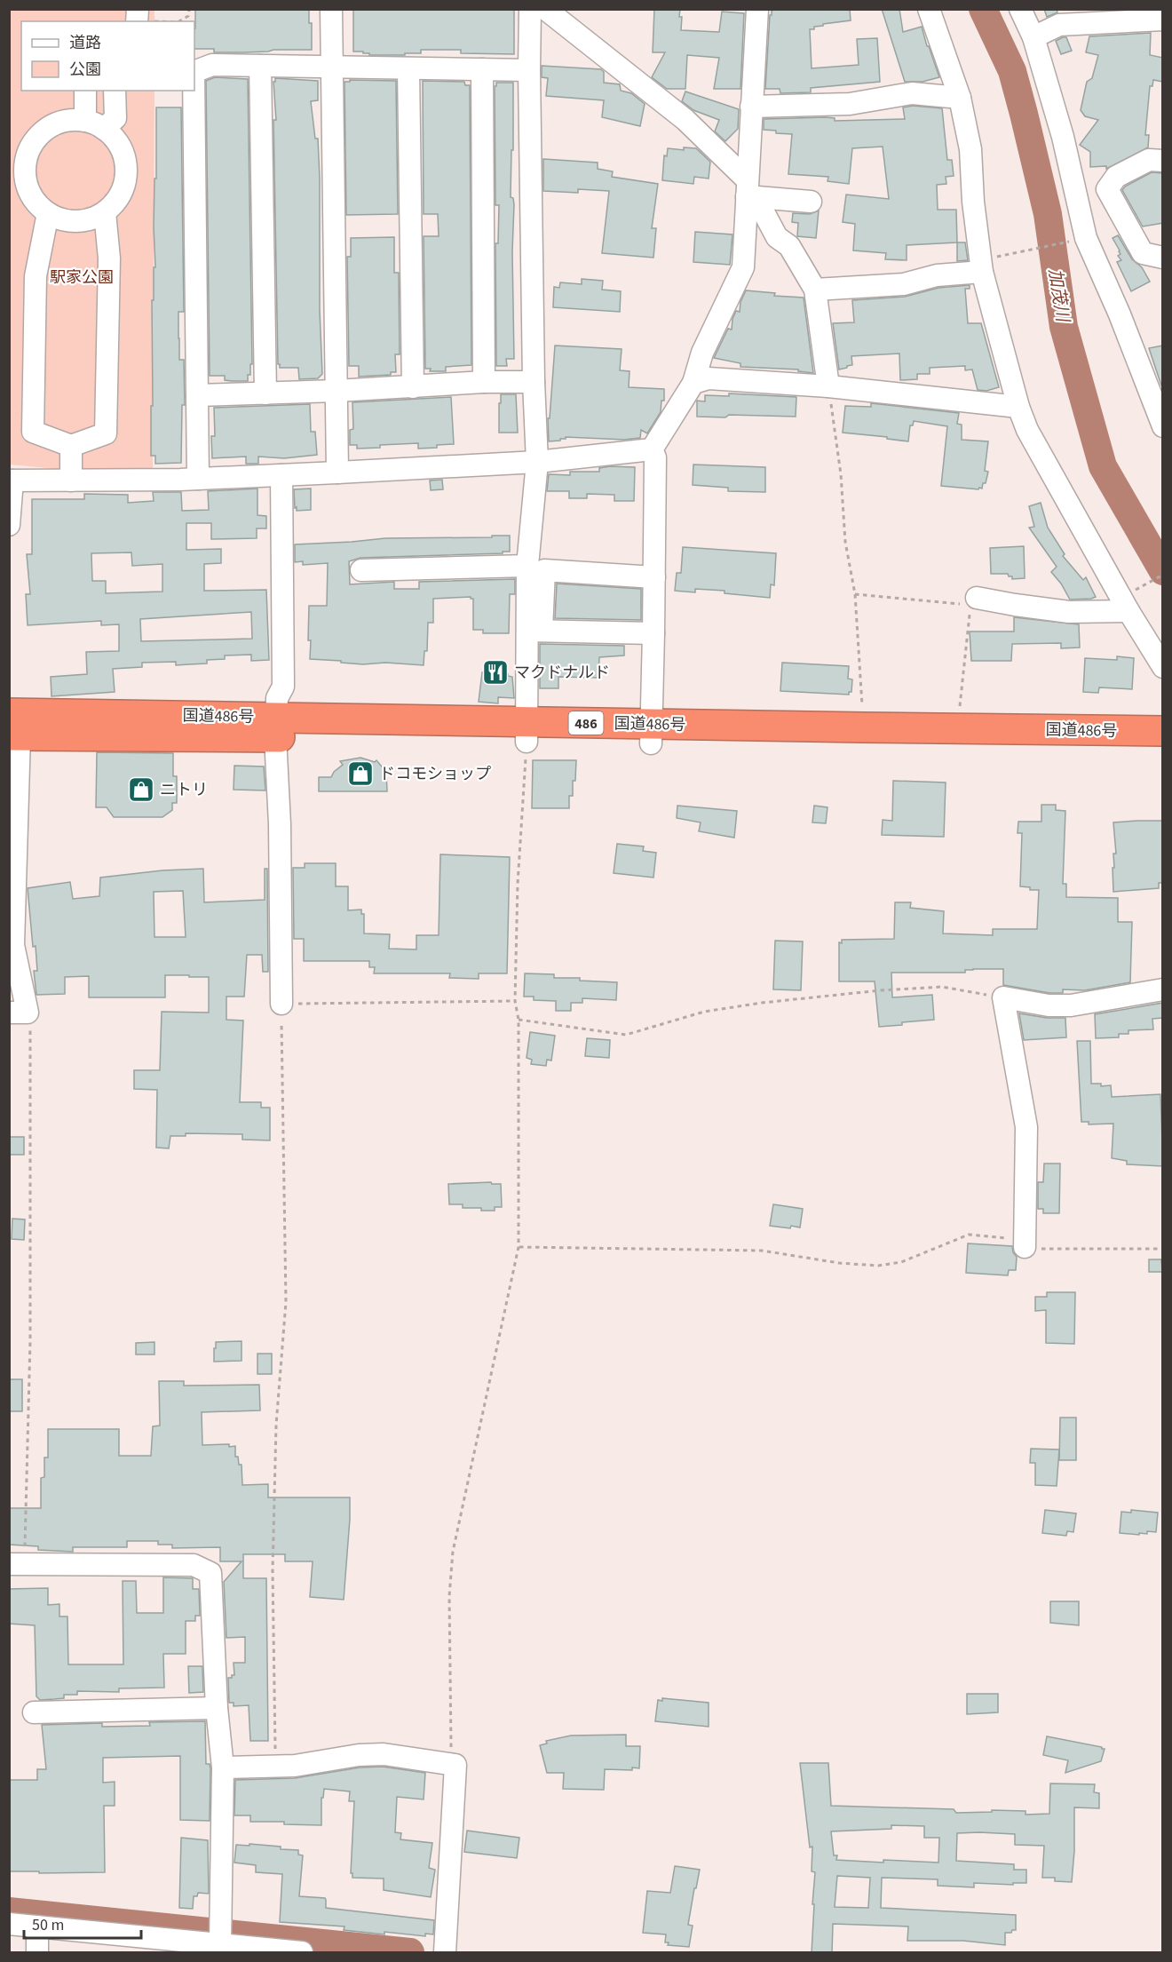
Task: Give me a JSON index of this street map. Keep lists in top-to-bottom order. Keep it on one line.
{"streets":{"highway":["国道486号","486"]},"water":["加茂川"],"parks":["駅家公園"],"places":{"restaurant":["マクドナルド"],"shop":["ドコモショップ","ニトリ"]},"legend":["道路","公園"],"scale_bar":"50 m"}
